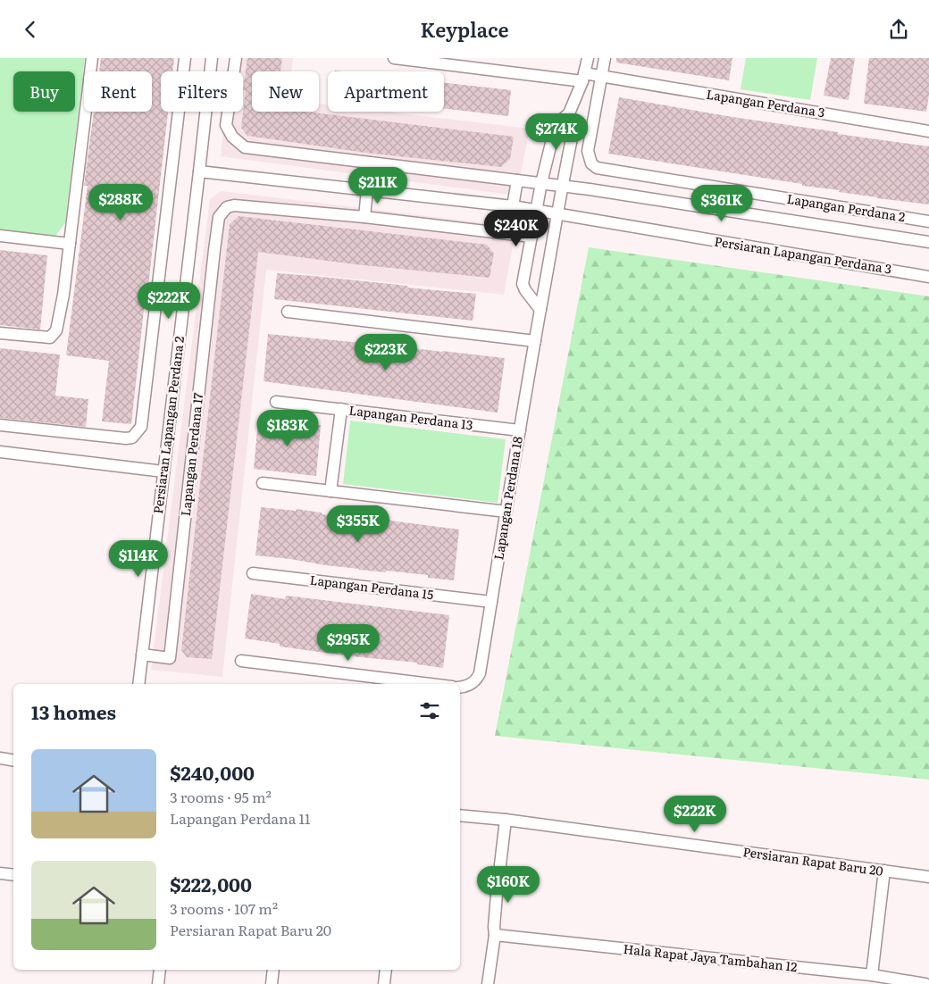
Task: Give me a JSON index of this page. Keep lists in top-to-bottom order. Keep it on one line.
{"streets":{"street":["Lapangan Perdana 3","Lapangan Perdana 2","Persiaran Lapangan Perdana 3","Lapangan Perdana 13","Persiaran Lapangan Perdana 2","Lapangan Perdana 17","Lapangan Perdana 18","Lapangan Perdana 15","Persiaran Rapat Baru 20","Hala Rapat Jaya Tambahan 12"]},"crossings":[["Lapangan Perdana 3","Lapangan Perdana 2"],["Persiaran Lapangan Perdana 3","Persiaran Lapangan Perdana 2"],["Persiaran Lapangan Perdana 3","Lapangan Perdana 18"],["Lapangan Perdana 13","Lapangan Perdana 18"],["Persiaran Lapangan Perdana 2","Lapangan Perdana 17"],["Lapangan Perdana 18","Lapangan Perdana 15"]],"page":{"header":"Keyplace","chip":["Buy","Rent","Filters","New","Apartment"],"price":["$274K","$211K","$288K","$361K","$240K","$222K","$223K","$183K","$355K","$114K","$295K","$222K","$160K"],"heading":"13 homes","list":[{"name":"$240,000","note":"3 rooms · 95 m² · Lapangan Perdana 11"},{"name":"$222,000","note":"3 rooms · 107 m² · Persiaran Rapat Baru 20"}]}}
